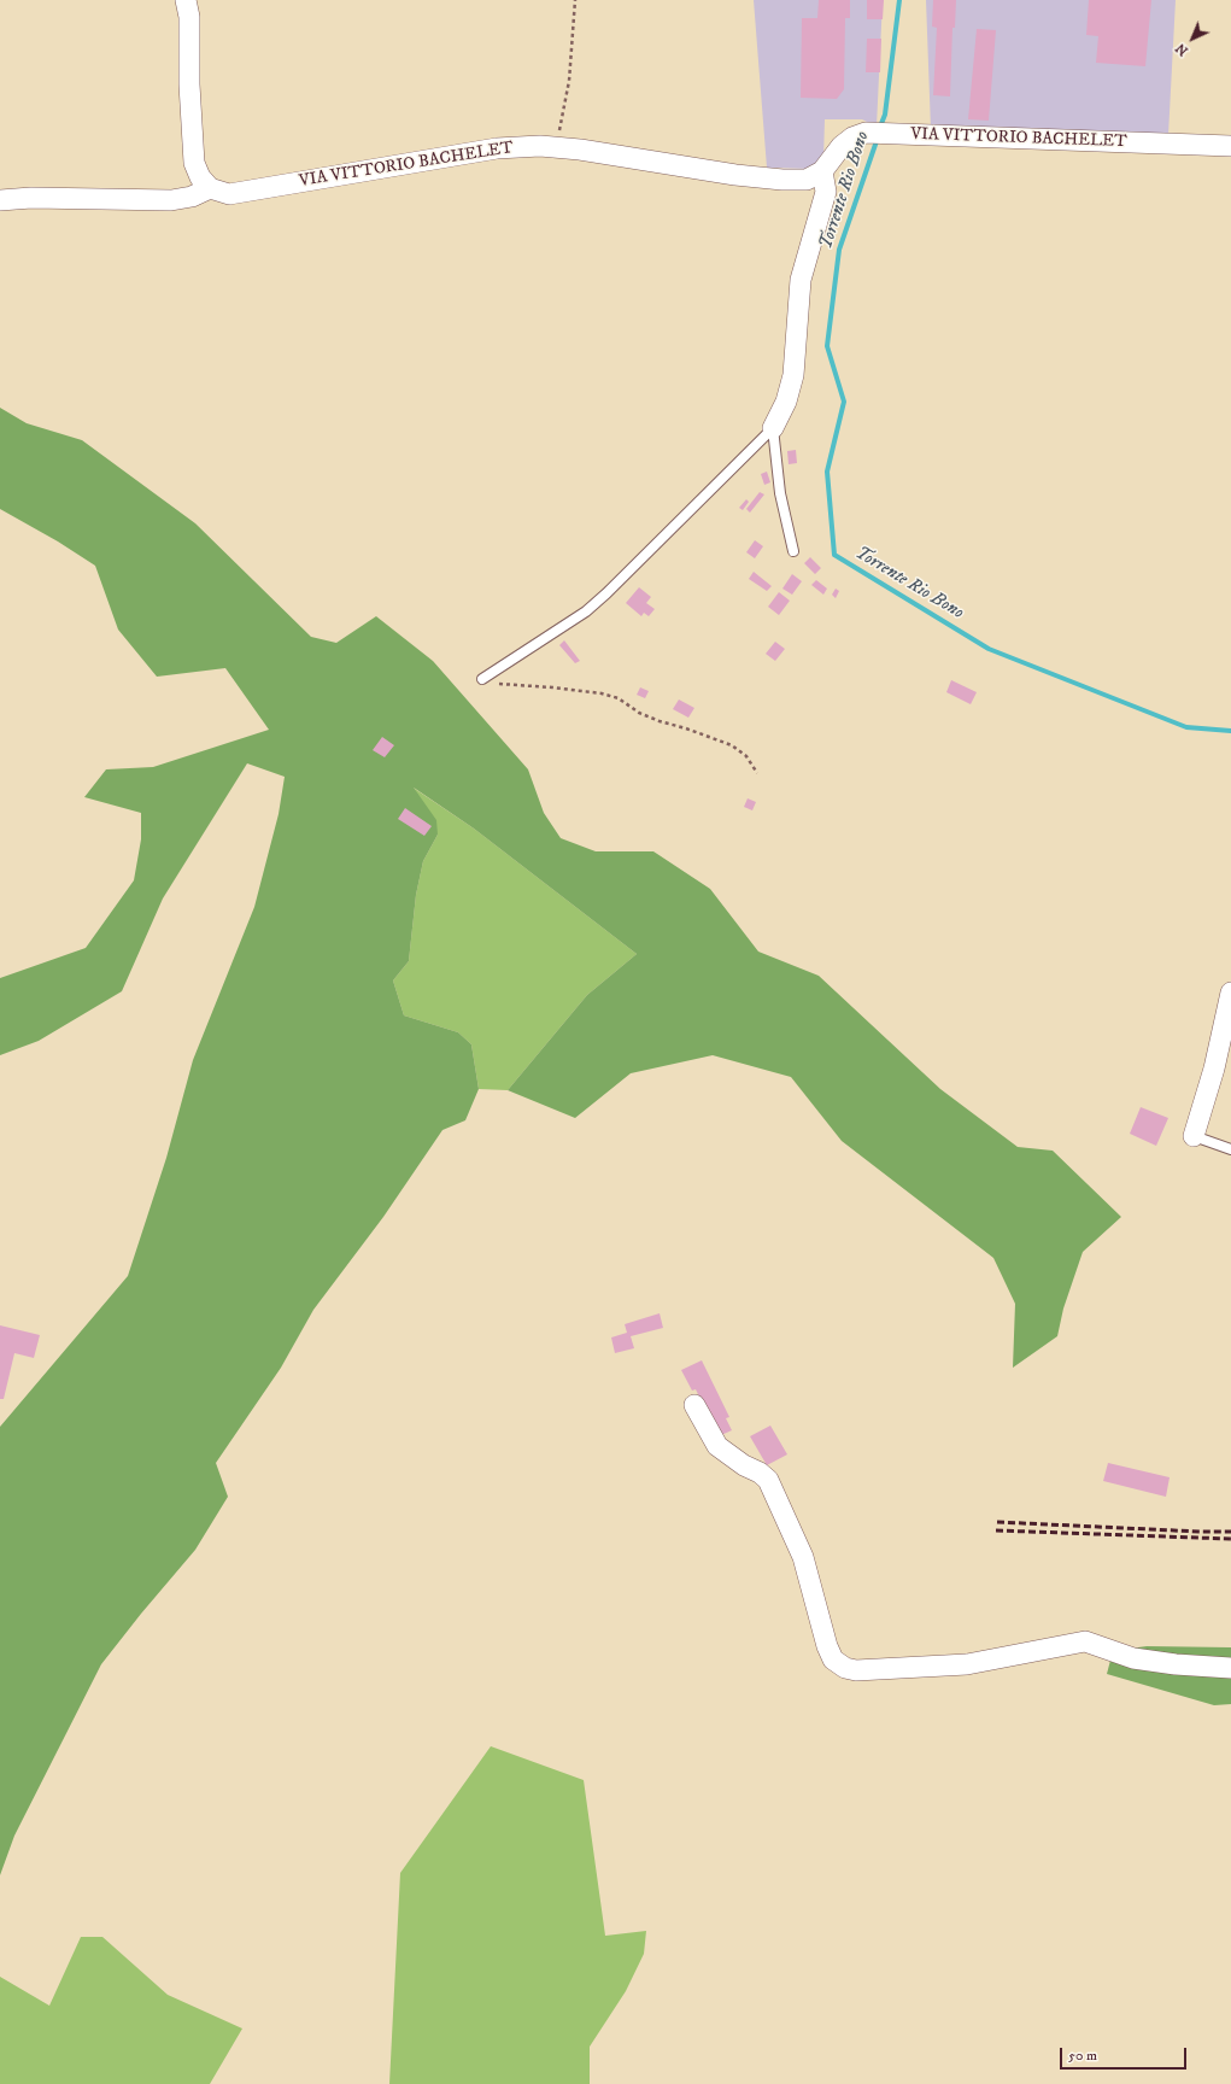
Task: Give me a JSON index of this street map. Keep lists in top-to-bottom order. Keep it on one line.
{"streets":{"street":["VIA VITTORIO BACHELET"]},"water":["Torrente Rio Bono"],"scale_bar":"50 m","north":"bottom left"}
